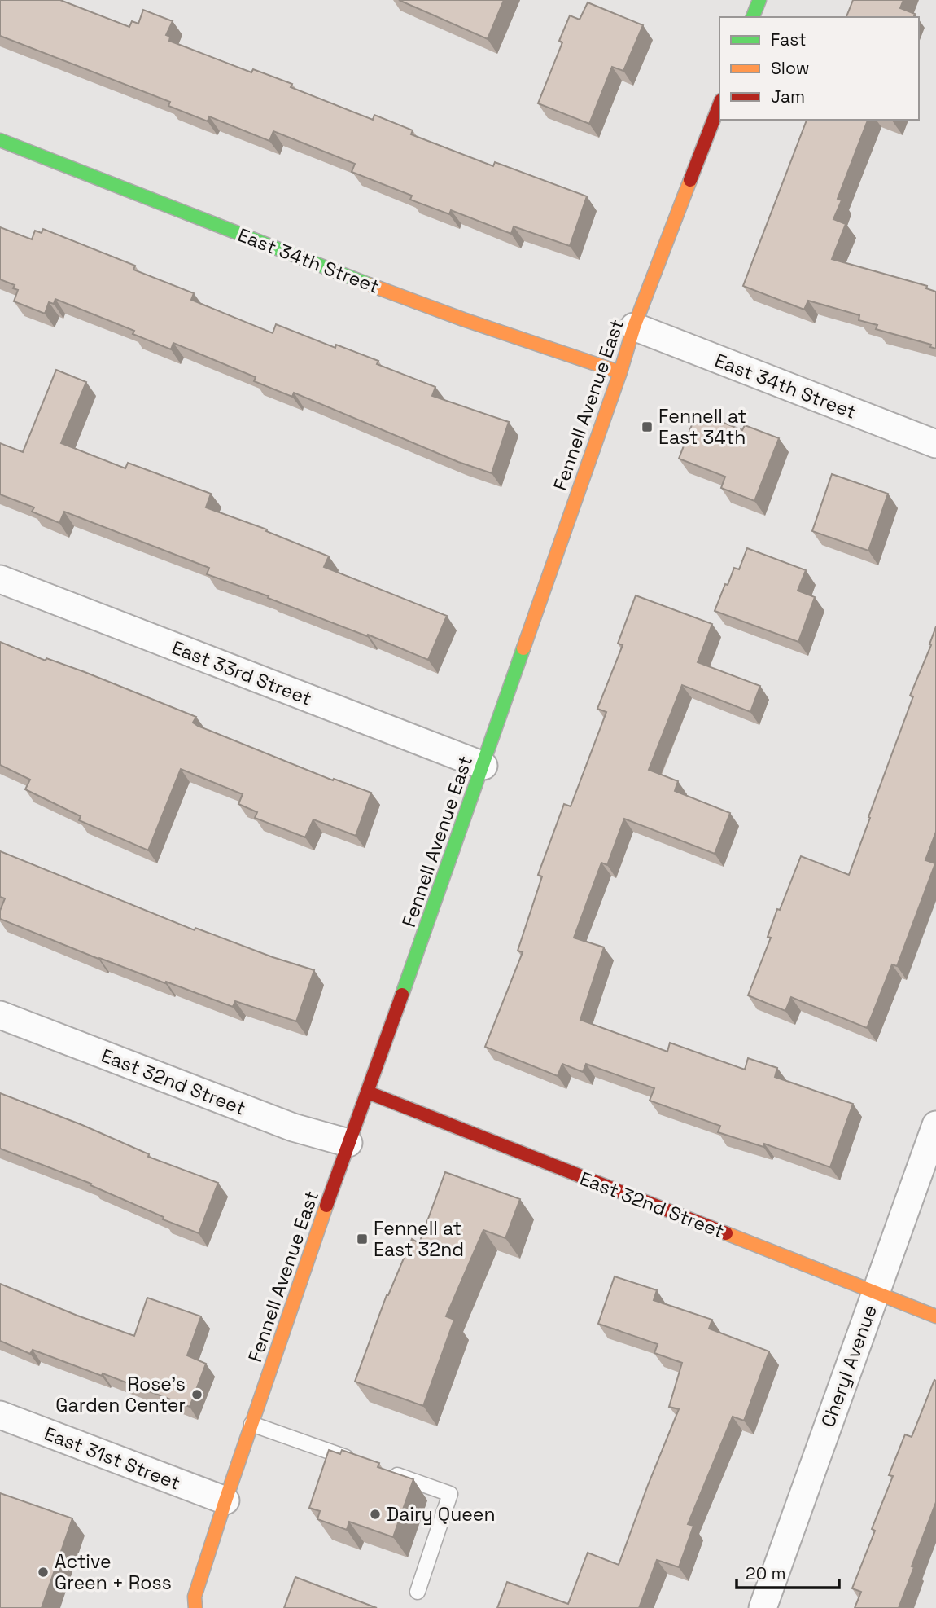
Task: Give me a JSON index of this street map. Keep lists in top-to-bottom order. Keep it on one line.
{"streets":{"main road":["East 34th Street","Fennell Avenue East","East 32nd Street"],"street":["East 33rd Street","Cheryl Avenue","East 31st Street"]},"crossings":[["East 34th Street","Fennell Avenue East"],["Fennell Avenue East","East 33rd Street"],["Fennell Avenue East","East 32nd Street"],["Fennell Avenue East","East 31st Street"],["East 32nd Street","Cheryl Avenue"]],"places":{"transit":["Fennell at East 34th","Fennell at East 32nd"],"other":["Rose's Garden Center","Dairy Queen","Active Green + Ross"]},"legend":["Fast","Slow","Jam"],"scale_bar":"20 m"}
